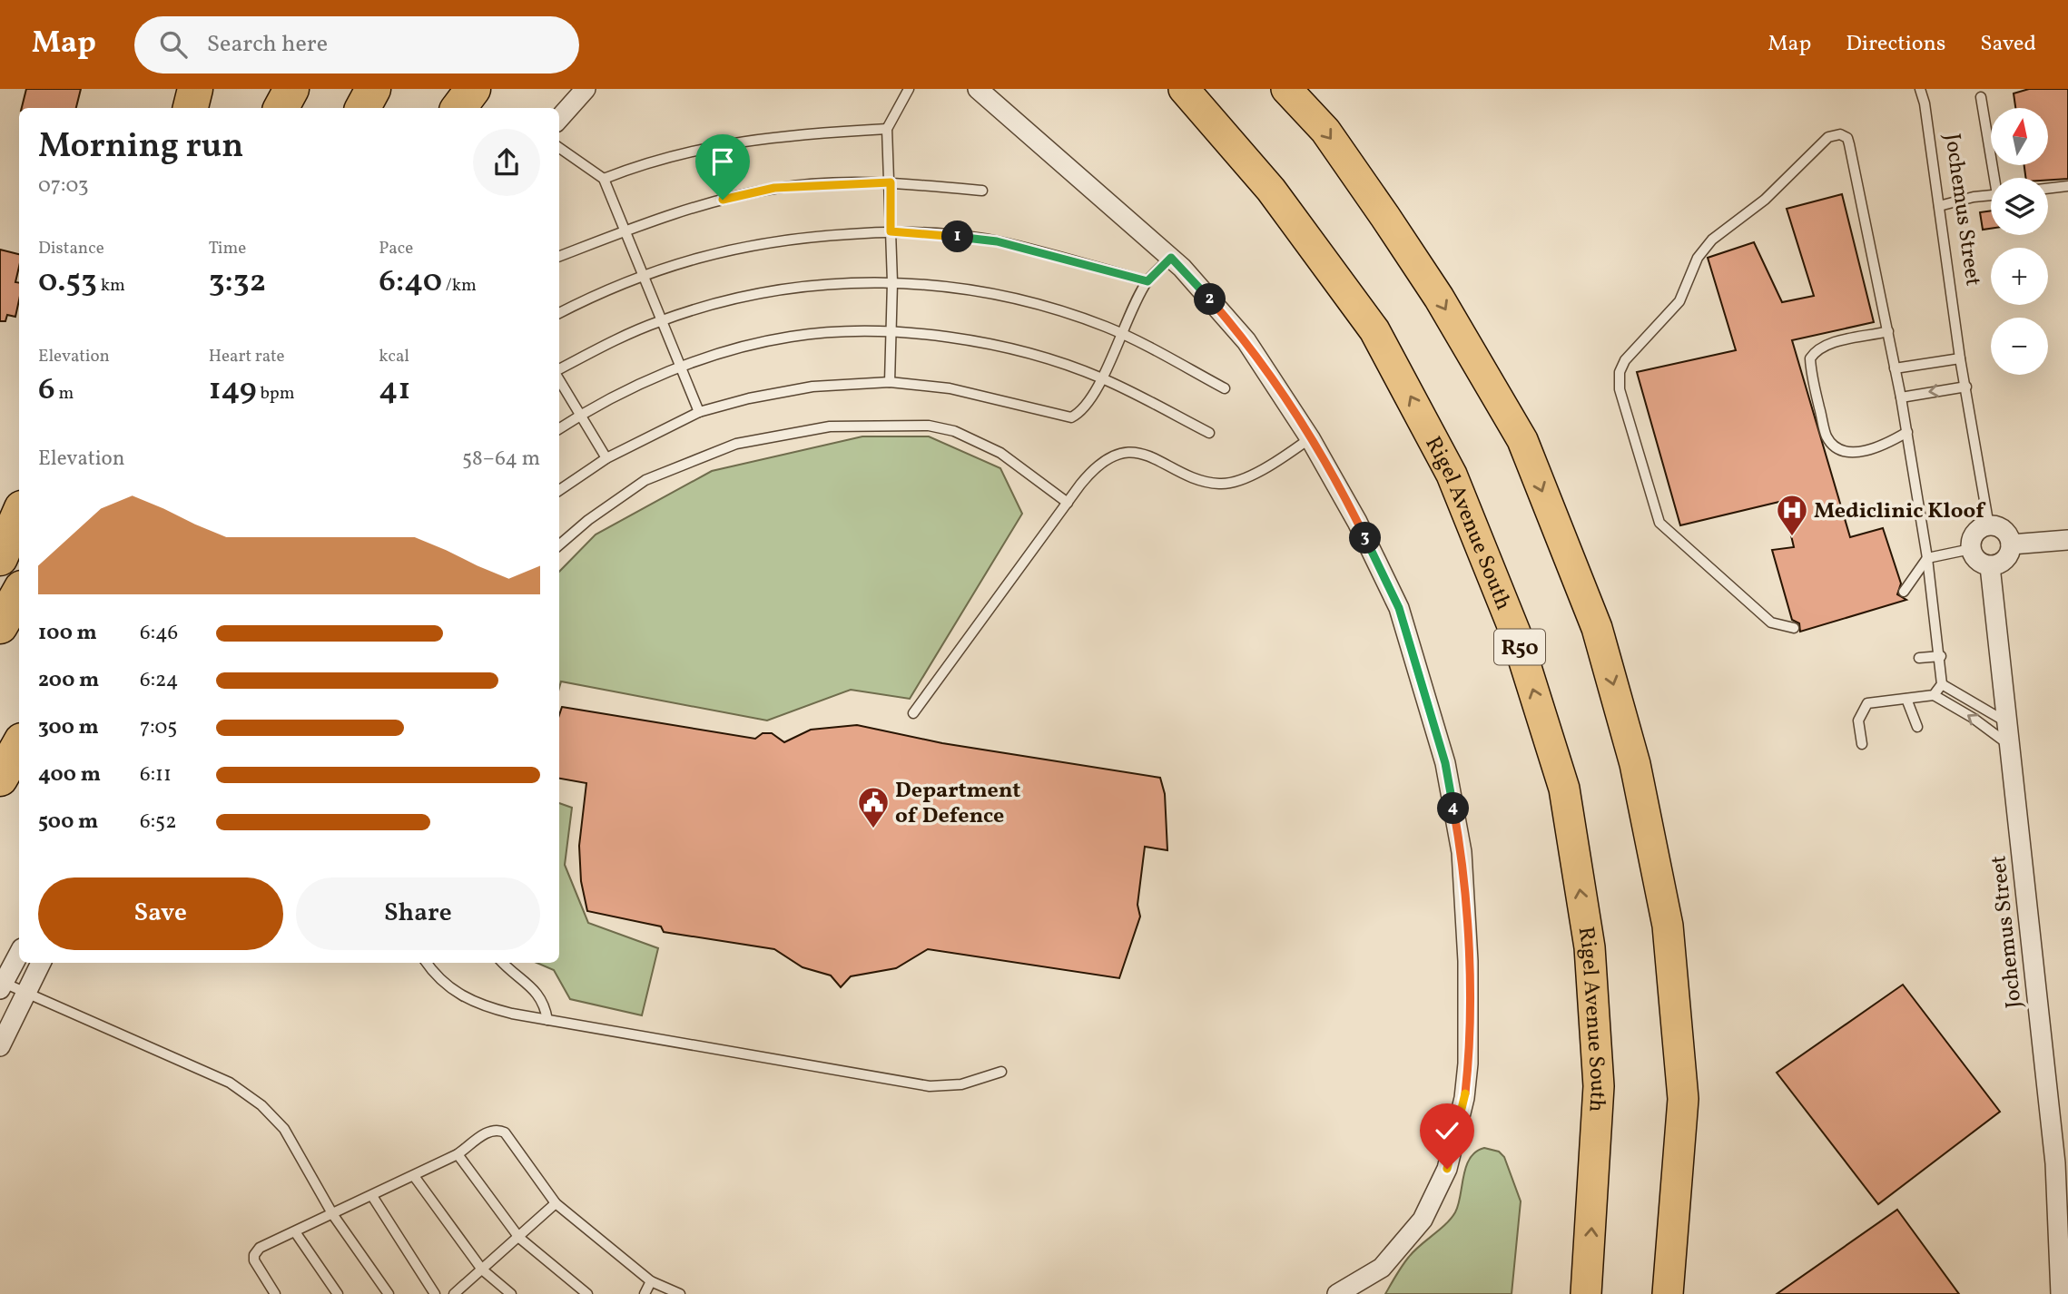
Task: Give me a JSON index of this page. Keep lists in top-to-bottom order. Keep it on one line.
{"streets":{"main road":["Rigel Avenue South","R50"],"street":["Jochemus Street"]},"places":{"hospital":["Mediclinic Kloof"],"public building":["Department of Defence"]},"north":"top","page":{"header":"Map","search":"Search here","nav":["Map","Directions","Saved"],"map_buttons":["+","−"],"heading":["Morning run","07:03"],"stats":[["Distance","0.53 km"],["Time","3:32"],["Pace","6:40 /km"],["Elevation","6 m"],["Heart rate","149 bpm"],["kcal","41"]],"pins":["1","2","3","4"],"chart":["Elevation","58–64 m"],"list":[{"name":"100 m","note":"6:46"},{"name":"200 m","note":"6:24"},{"name":"300 m","note":"7:05"},{"name":"400 m","note":"6:11"},{"name":"500 m","note":"6:52"}],"buttons":["Save","Share"]}}
